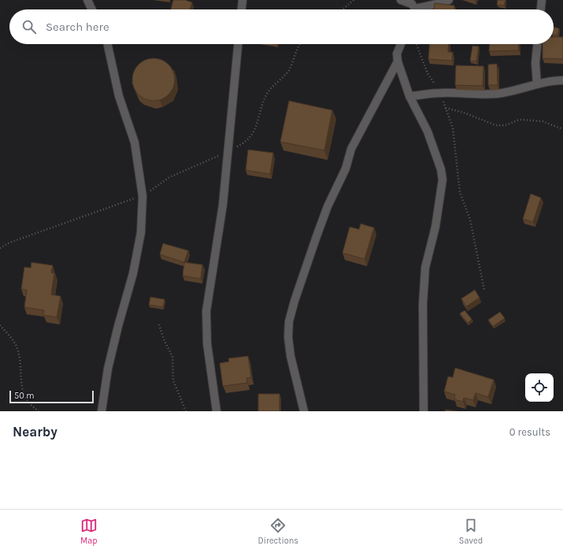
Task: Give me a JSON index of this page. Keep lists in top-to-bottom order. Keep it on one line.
{"scale_bar":"50 m","page":{"search":"Search here","scale":"50 m","heading":["Nearby","0 results"],"nav":["Map","Directions","Saved"]}}
